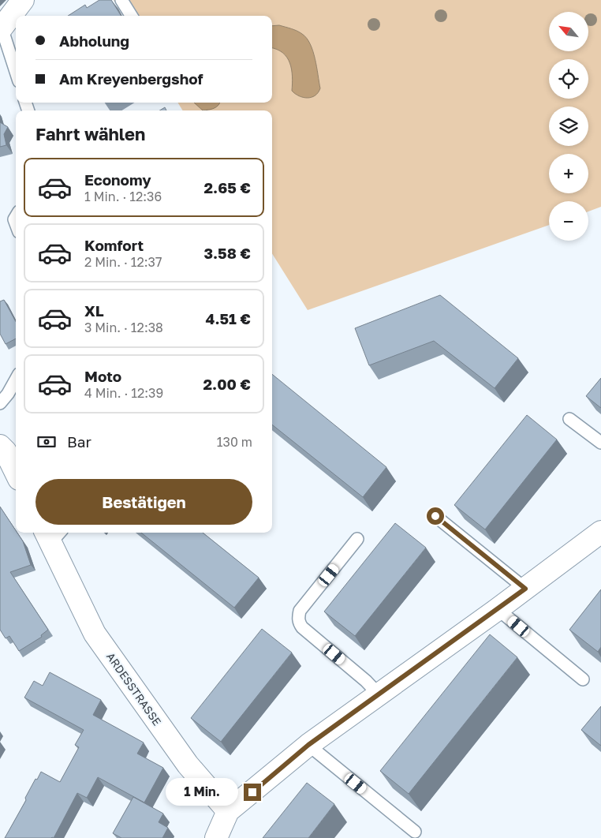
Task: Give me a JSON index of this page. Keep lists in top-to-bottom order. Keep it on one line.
{"streets":{"street":["ARDESSTRASSE"]},"north":"top left","page":{"map_buttons":["+","−"],"banner":["Abholung","Am Kreyenbergshof"],"heading":"Fahrt wählen","list":[{"name":"Economy","note":"1 Min. · 12:36","value":"2.65 €"},{"name":"Komfort","note":"2 Min. · 12:37","value":"3.58 €"},{"name":"XL","note":"3 Min. · 12:38","value":"4.51 €"},{"name":"Moto","note":"4 Min. · 12:39","value":"2.00 €"}],"pay":["Bar","130 m"],"buttons":"Bestätigen","bubble":"1 Min."}}
